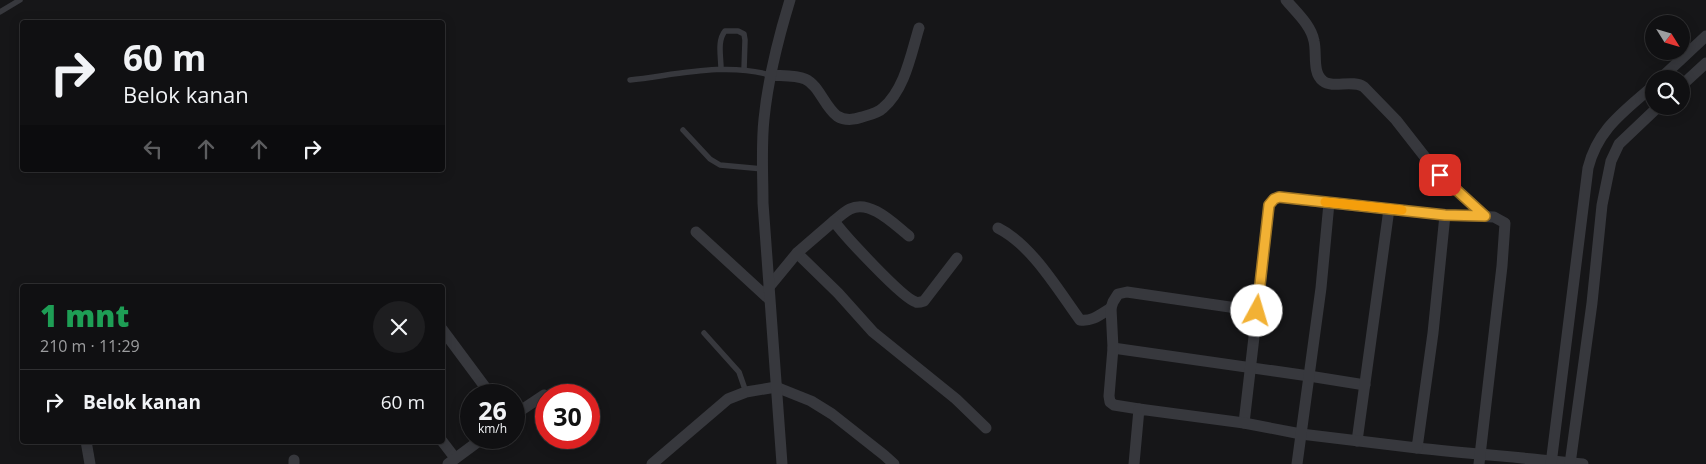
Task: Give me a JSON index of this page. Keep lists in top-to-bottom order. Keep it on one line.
{"north":"bottom right","page":{"turn":["60 m","Belok kanan"],"heading":["1 mnt","210 m · 11:29"],"list":[{"name":"Belok kanan","value":"60 m"}],"speed":"26 km/h","limit":"30"}}
